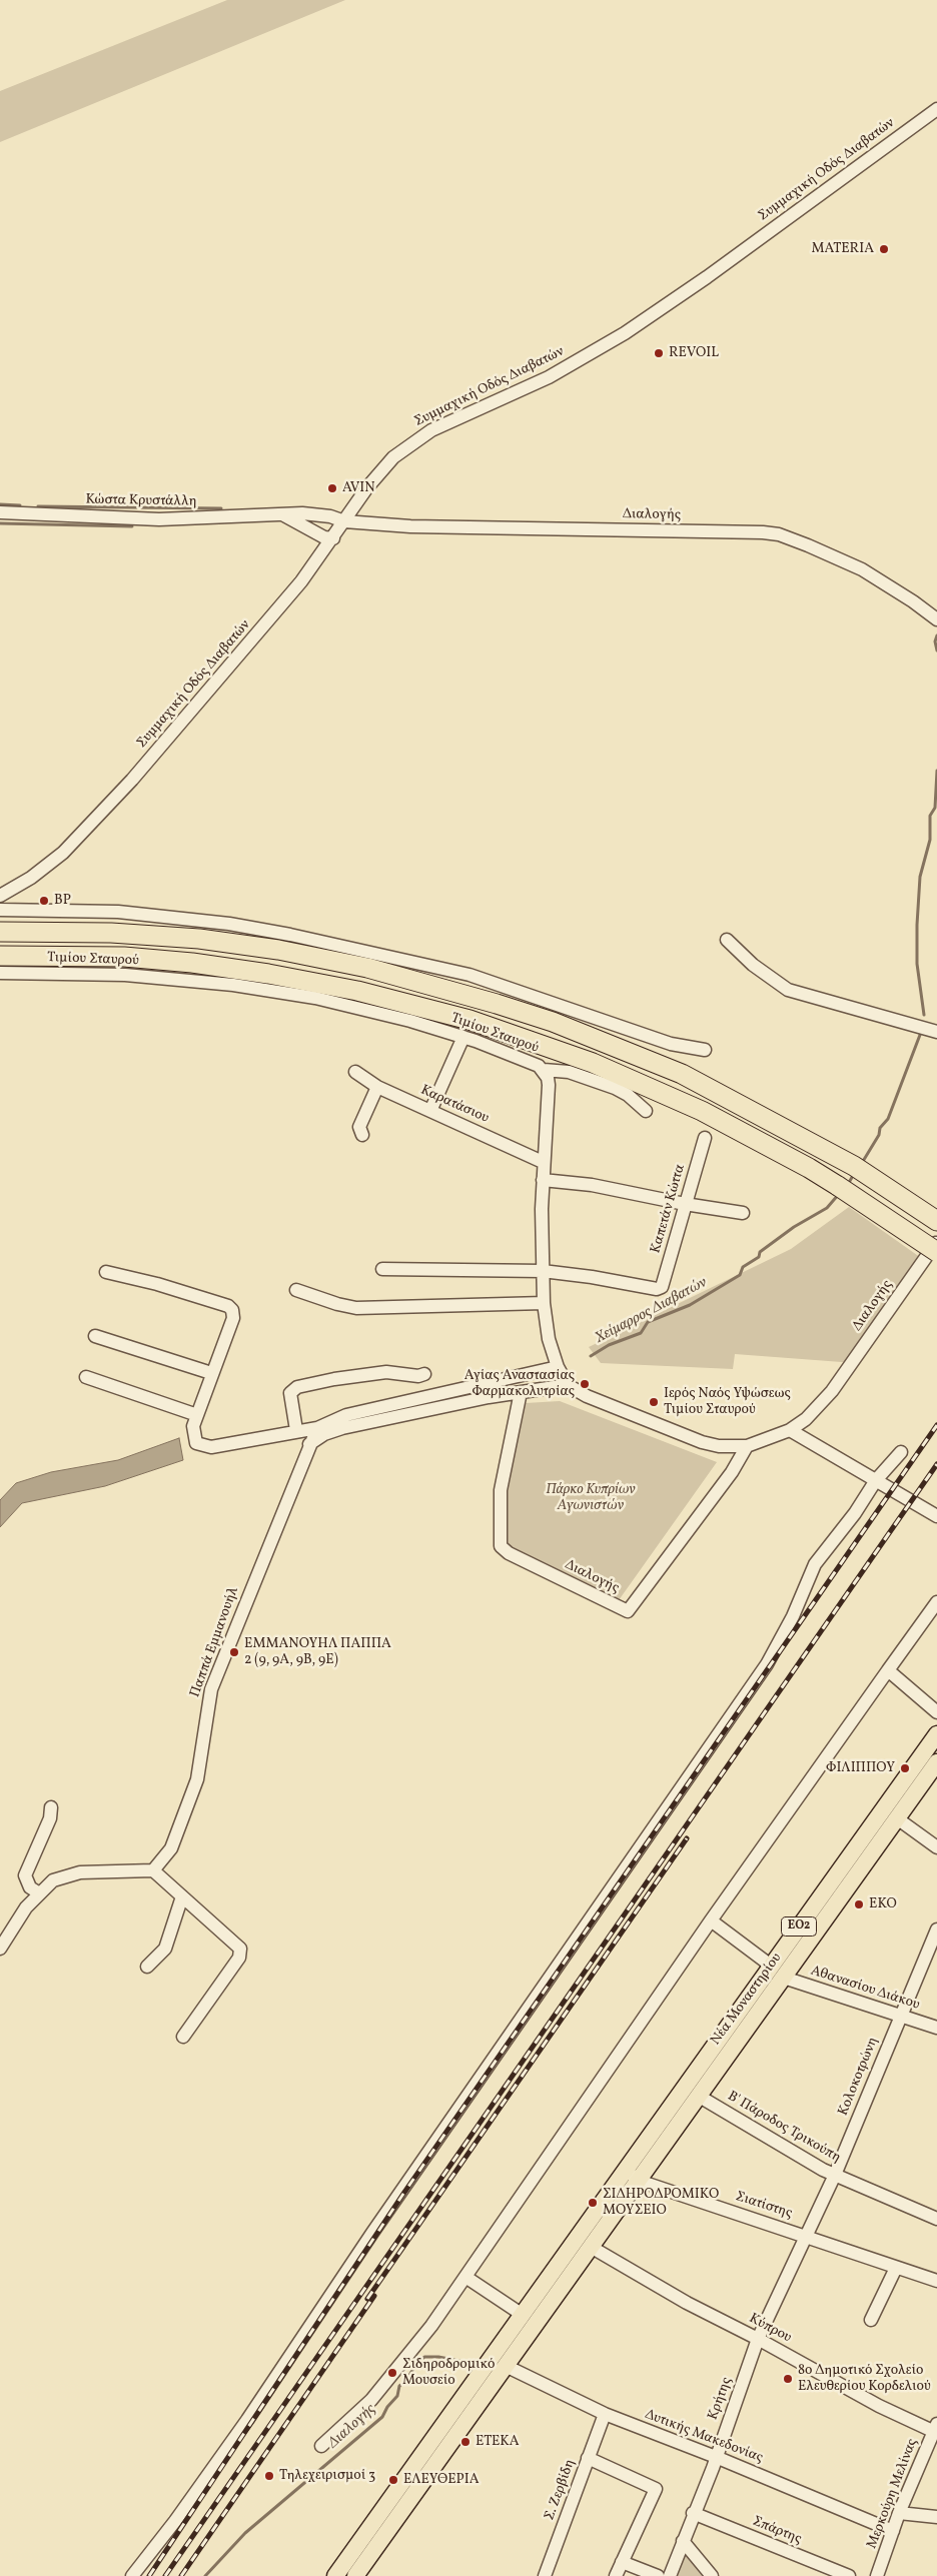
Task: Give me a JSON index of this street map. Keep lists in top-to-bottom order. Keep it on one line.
{"streets":{"main road":["ΕΟ2","Νέα Μοναστηρίου"],"street":["Συμμαχική Οδός Διαβατών","Κώστα Κρυστάλλη","Διαλογής","Τιμίου Σταυρού","Καρατάσιου","Καπετάν Κώττα","Παππά Εμμανουήλ","Αθανασίου Διάκου","Κολοκοτρώνη","Β' Πάροδος Τρικούπη","Σιατίστης","Κύπρου","Κρήτης","Δυτικής Μακεδονίας","Σ. Ζερβίδη","Μερκούρη Μελίνας","Σπάρτης"]},"crossings":[["Συμμαχική Οδός Διαβατών","Κώστα Κρυστάλλη"],["Συμμαχική Οδός Διαβατών","Διαλογής"],["Κώστα Κρυστάλλη","Διαλογής"],["Τιμίου Σταυρού","Καρατάσιου"],["Τιμίου Σταυρού","Καπετάν Κώττα"],["ΕΟ2","Νέα Μοναστηρίου"],["ΕΟ2","Σιατίστης"],["ΕΟ2","Κύπρου"],["ΕΟ2","Δυτικής Μακεδονίας"],["Αθανασίου Διάκου","Νέα Μοναστηρίου"],["Αθανασίου Διάκου","Κολοκοτρώνη"],["Νέα Μοναστηρίου","Β' Πάροδος Τρικούπη"],["Νέα Μοναστηρίου","Σιατίστης"],["Κολοκοτρώνη","Β' Πάροδος Τρικούπη"],["Κολοκοτρώνη","Σιατίστης"],["Κολοκοτρώνη","Κρήτης"],["Σιατίστης","Κρήτης"],["Κύπρου","Κρήτης"],["Κύπρου","Μερκούρη Μελίνας"],["Κρήτης","Δυτικής Μακεδονίας"],["Κρήτης","Σπάρτης"],["Δυτικής Μακεδονίας","Σ. Ζερβίδη"],["Δυτικής Μακεδονίας","Μερκούρη Μελίνας"]],"water":["Χείμαρρος Διαβατών","Διαλογής"],"parks":["Πάρκο Κυπρίων Αγωνιστών"],"places":["MATERIA","REVOIL","AVIN","BP","Αγίας Αναστασίας Φαρμακολυτρίας","Ιερός Ναός Υψώσεως Τιμίου Σταυρού","ΕΜΜΑΝΟΥΗΛ ΠΑΠΠΑ 2 (9, 9Α, 9Β, 9Ε)","ΦΙΛΙΠΠΟΥ","EKO","ΣΙΔΗΡΟΔΡΟΜΙΚΟ ΜΟΥΣΕΙΟ","Σιδηροδρομικό Μουσείο","8ο Δημοτικό Σχολείο Ελευθερίου Κορδελιού","ΕΤΕΚΑ","Τηλεχειρισμοί 3","ΕΛΕΥΘΕΡΙΑ"]}
